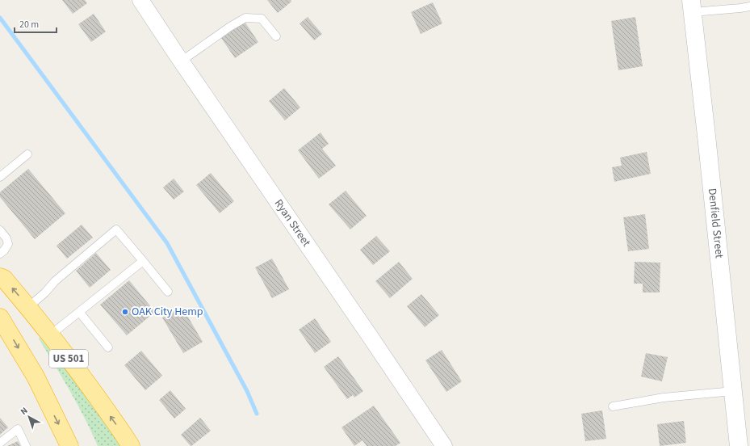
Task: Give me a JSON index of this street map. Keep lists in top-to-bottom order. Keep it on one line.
{"streets":{"highway":["US 501"],"street":["Ryan Street","Denfield Street"]},"places":["OAK City Hemp"],"scale_bar":"20 m","north":"top left"}
